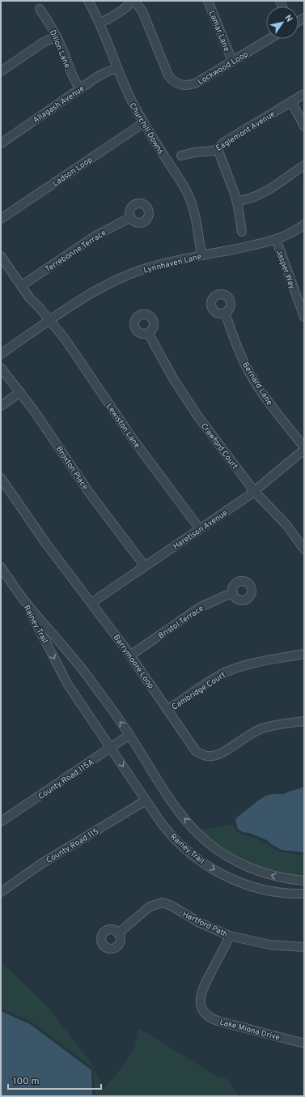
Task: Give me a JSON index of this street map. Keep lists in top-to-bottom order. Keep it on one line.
{"streets":{"street":["Lamar Lane","Dillon Lane","Lockwood Loop","Allagash Avenue","Churchill Downs","Eaglemont Avenue","Ladson Loop","Terrebonne Terrace","Lynnhaven Lane","Jasper Way","Bernard Lane","Lewiston Lane","Crawford Court","Broxton Place","Haretison Avenue","Bristol Terrace","Rainey Trail","Barrymoore Loop","Cambridge Court","County Road 115A","County Road 115","Hartford Path","Lake Miona Drive"]},"crossings":[["Lamar Lane","Lockwood Loop"],["Dillon Lane","Allagash Avenue"],["Allagash Avenue","Churchill Downs"],["Churchill Downs","Ladson Loop"],["Churchill Downs","Lynnhaven Lane"],["Lynnhaven Lane","Jasper Way"],["Lynnhaven Lane","Lewiston Lane"],["Bernard Lane","Haretison Avenue"],["Lewiston Lane","Haretison Avenue"],["Crawford Court","Haretison Avenue"],["Broxton Place","Haretison Avenue"],["Haretison Avenue","Barrymoore Loop"],["Bristol Terrace","Barrymoore Loop"],["Rainey Trail","County Road 115A"],["Rainey Trail","County Road 115"],["Barrymoore Loop","Cambridge Court"],["Hartford Path","Lake Miona Drive"]],"scale_bar":"100 m","north":"top right"}
